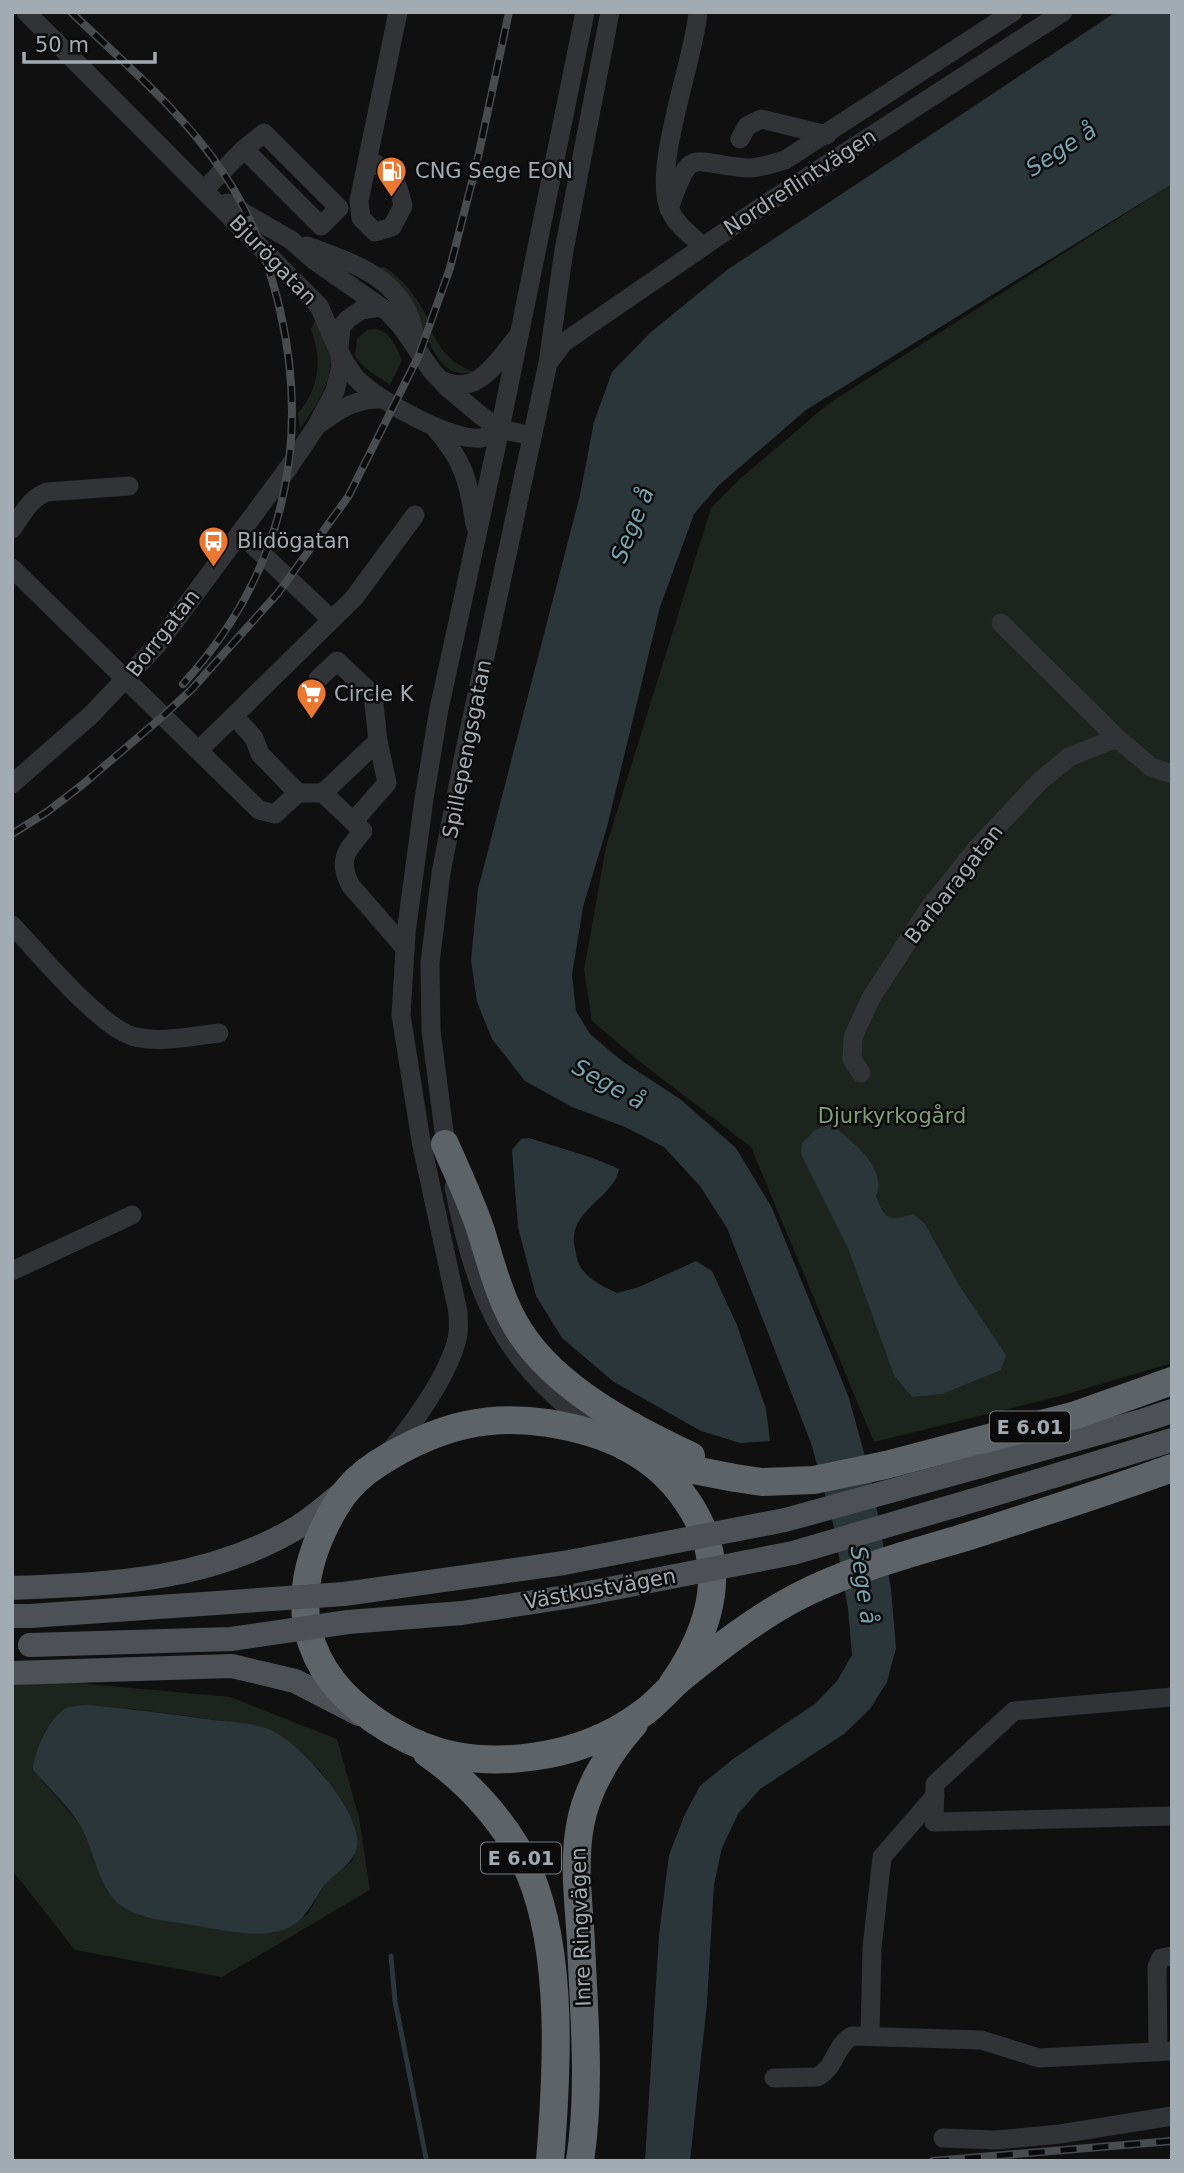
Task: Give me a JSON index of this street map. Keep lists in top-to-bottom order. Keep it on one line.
{"streets":{"highway":["E 6.01","Inre Ringvägen"],"main road":["Västkustvägen"],"street":["Nordreflintvägen","Bjurögatan","Borrgatan","Spillepengsgatan","Barbaragatan"]},"crossings":[["Nordreflintvägen","Spillepengsgatan"],["Bjurögatan","Borrgatan"],["Bjurögatan","Spillepengsgatan"]],"water":["Sege å"],"parks":["Djurkyrkogård"],"places":{"fuel station":["CNG Sege EON"],"bus stop":["Blidögatan"],"supermarket":["Circle K"]},"scale_bar":"50 m"}
